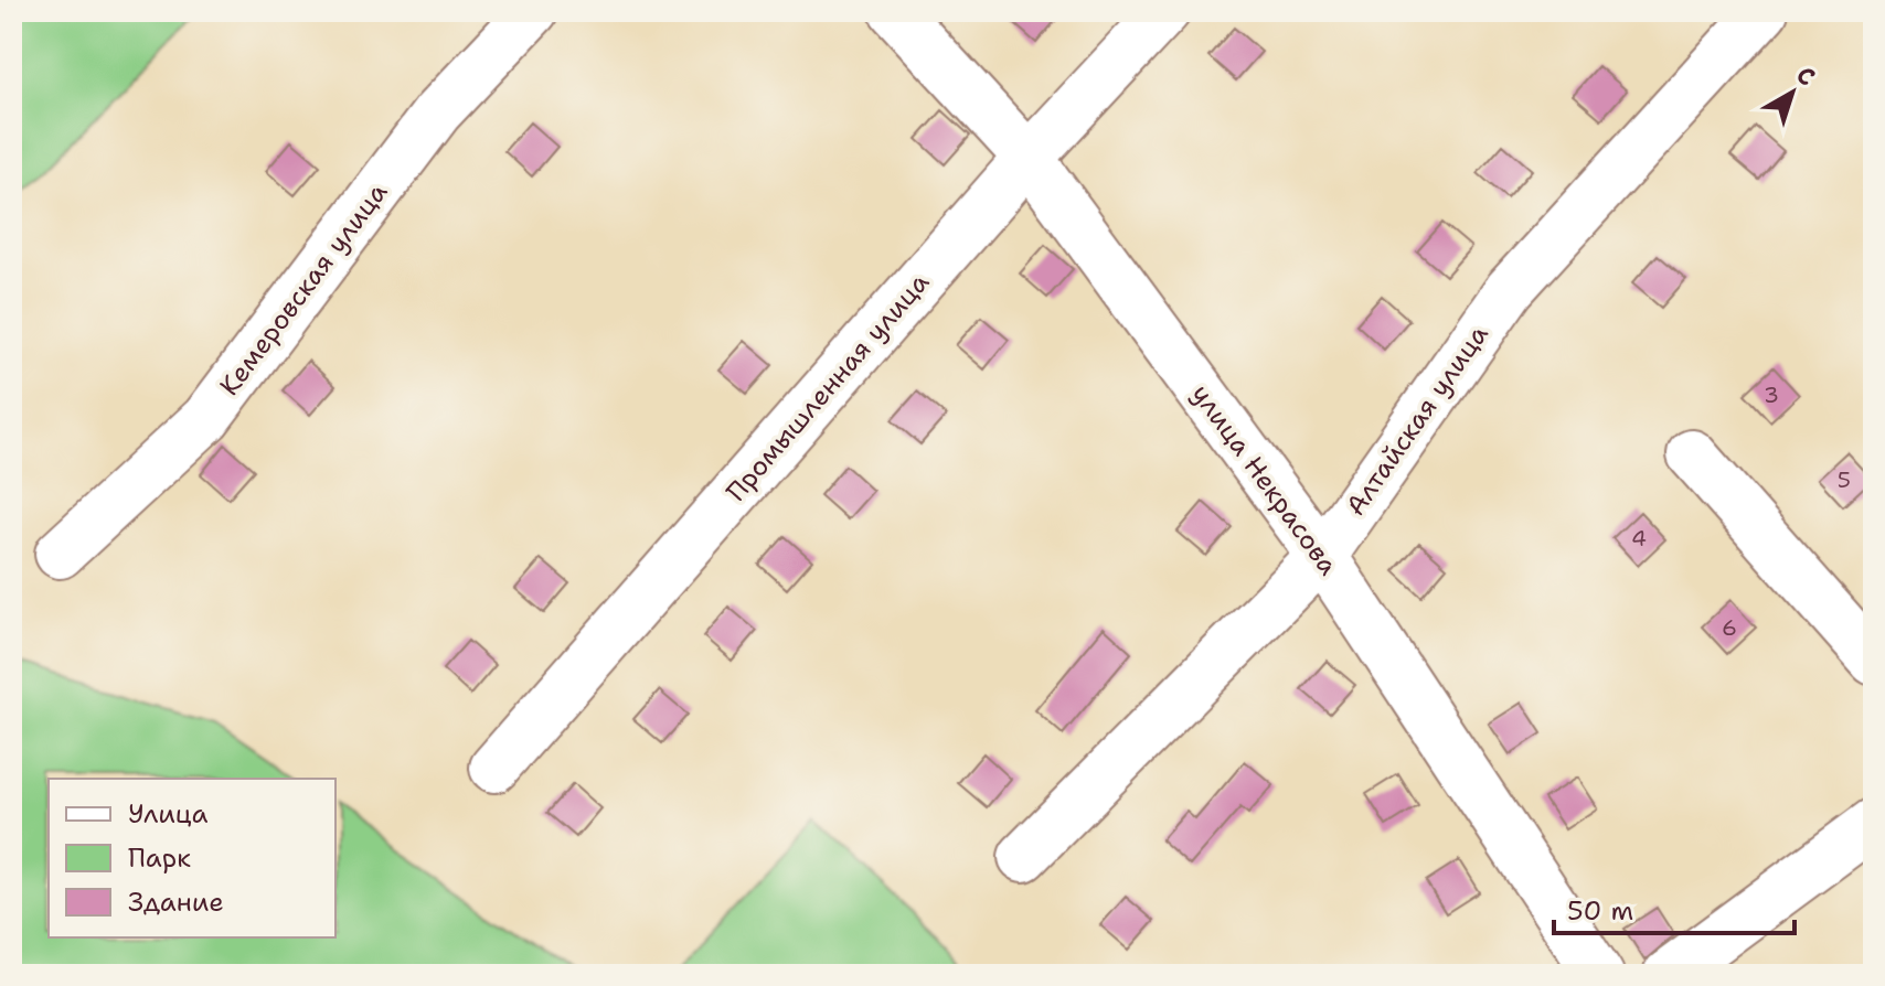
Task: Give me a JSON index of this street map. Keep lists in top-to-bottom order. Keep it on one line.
{"streets":{"street":["Кемеровская улица","Промышленная улица","Алтайская улица","улица Некрасова"]},"crossings":[["Промышленная улица","улица Некрасова"],["Алтайская улица","улица Некрасова"]],"house_numbers":["3","5","4","6"],"legend":["Улица","Парк","Здание"],"scale_bar":"50 m","north":"top right"}
